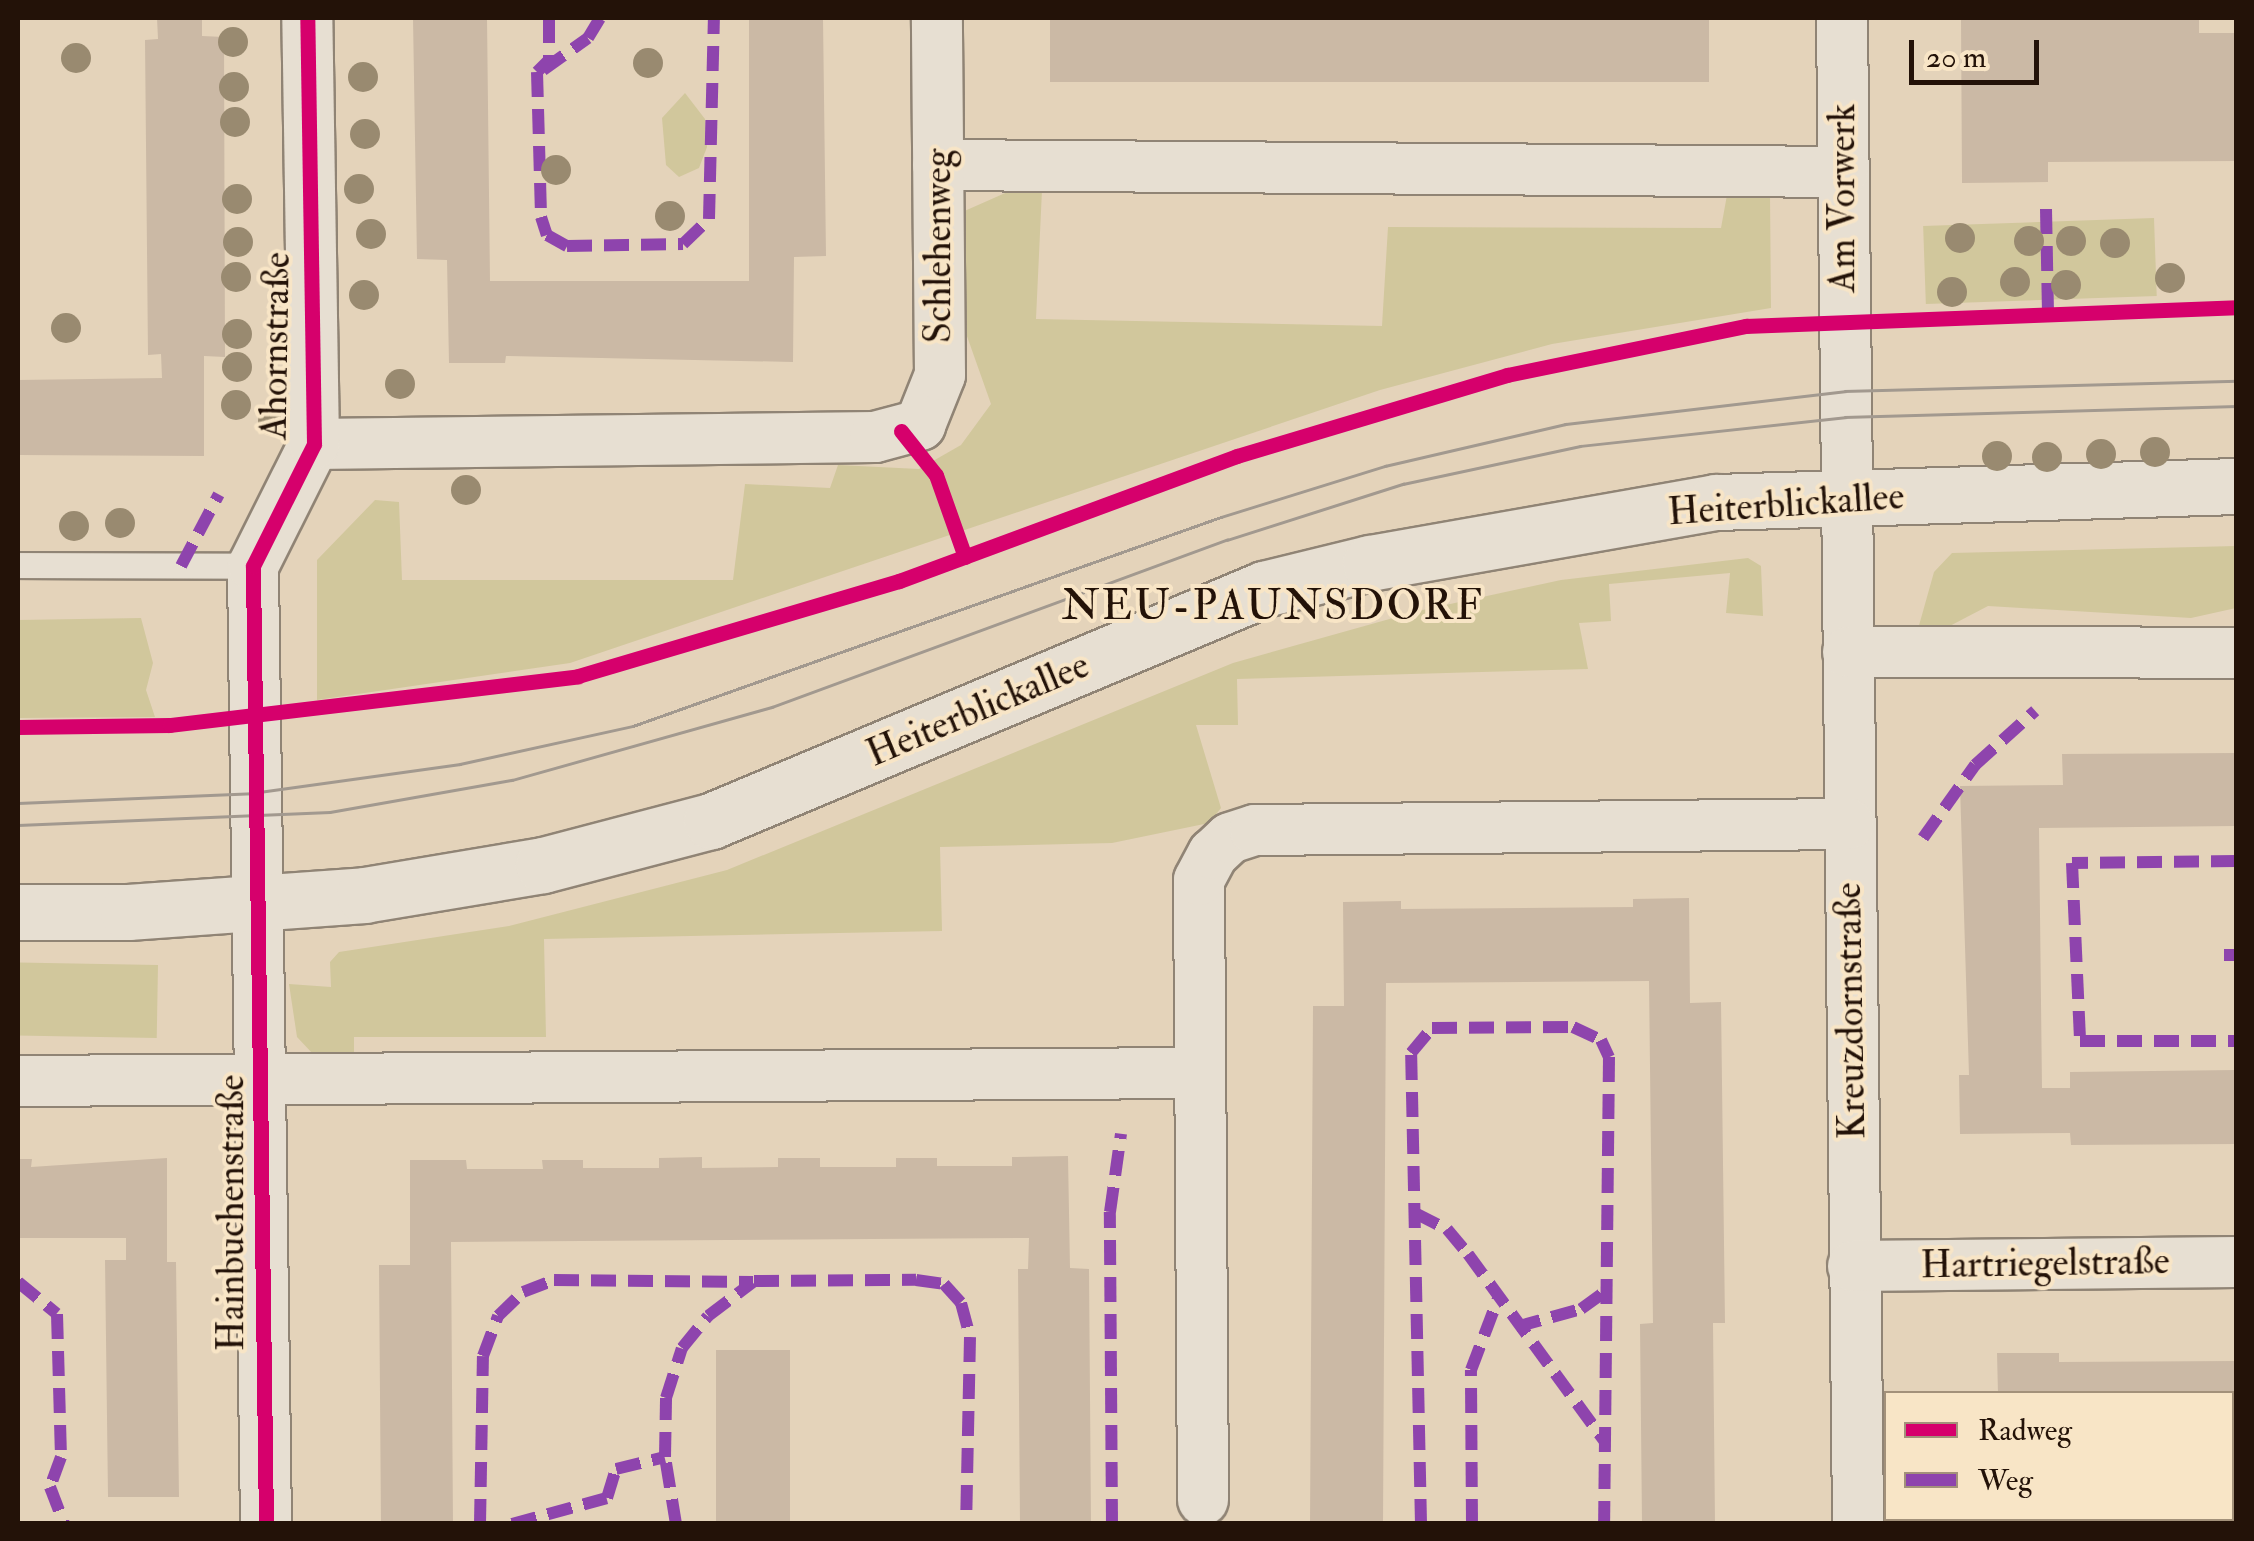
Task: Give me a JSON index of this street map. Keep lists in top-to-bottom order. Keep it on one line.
{"streets":{"main road":["Heiterblickallee"],"street":["Am Vorwerk","Schlehenweg","Ahornstraße","Kreuzdornstraße","Hainbuchenstraße","Hartriegelstraße"]},"crossings":[["Am Vorwerk","Heiterblickallee"],["Am Vorwerk","Kreuzdornstraße"],["Schlehenweg","Ahornstraße"],["Ahornstraße","Heiterblickallee"],["Ahornstraße","Hainbuchenstraße"],["Heiterblickallee","Kreuzdornstraße"],["Heiterblickallee","Hainbuchenstraße"],["Kreuzdornstraße","Hartriegelstraße"]],"districts":["NEU-PAUNSDORF"],"legend":["Radweg","Weg"],"scale_bar":"20 m"}
